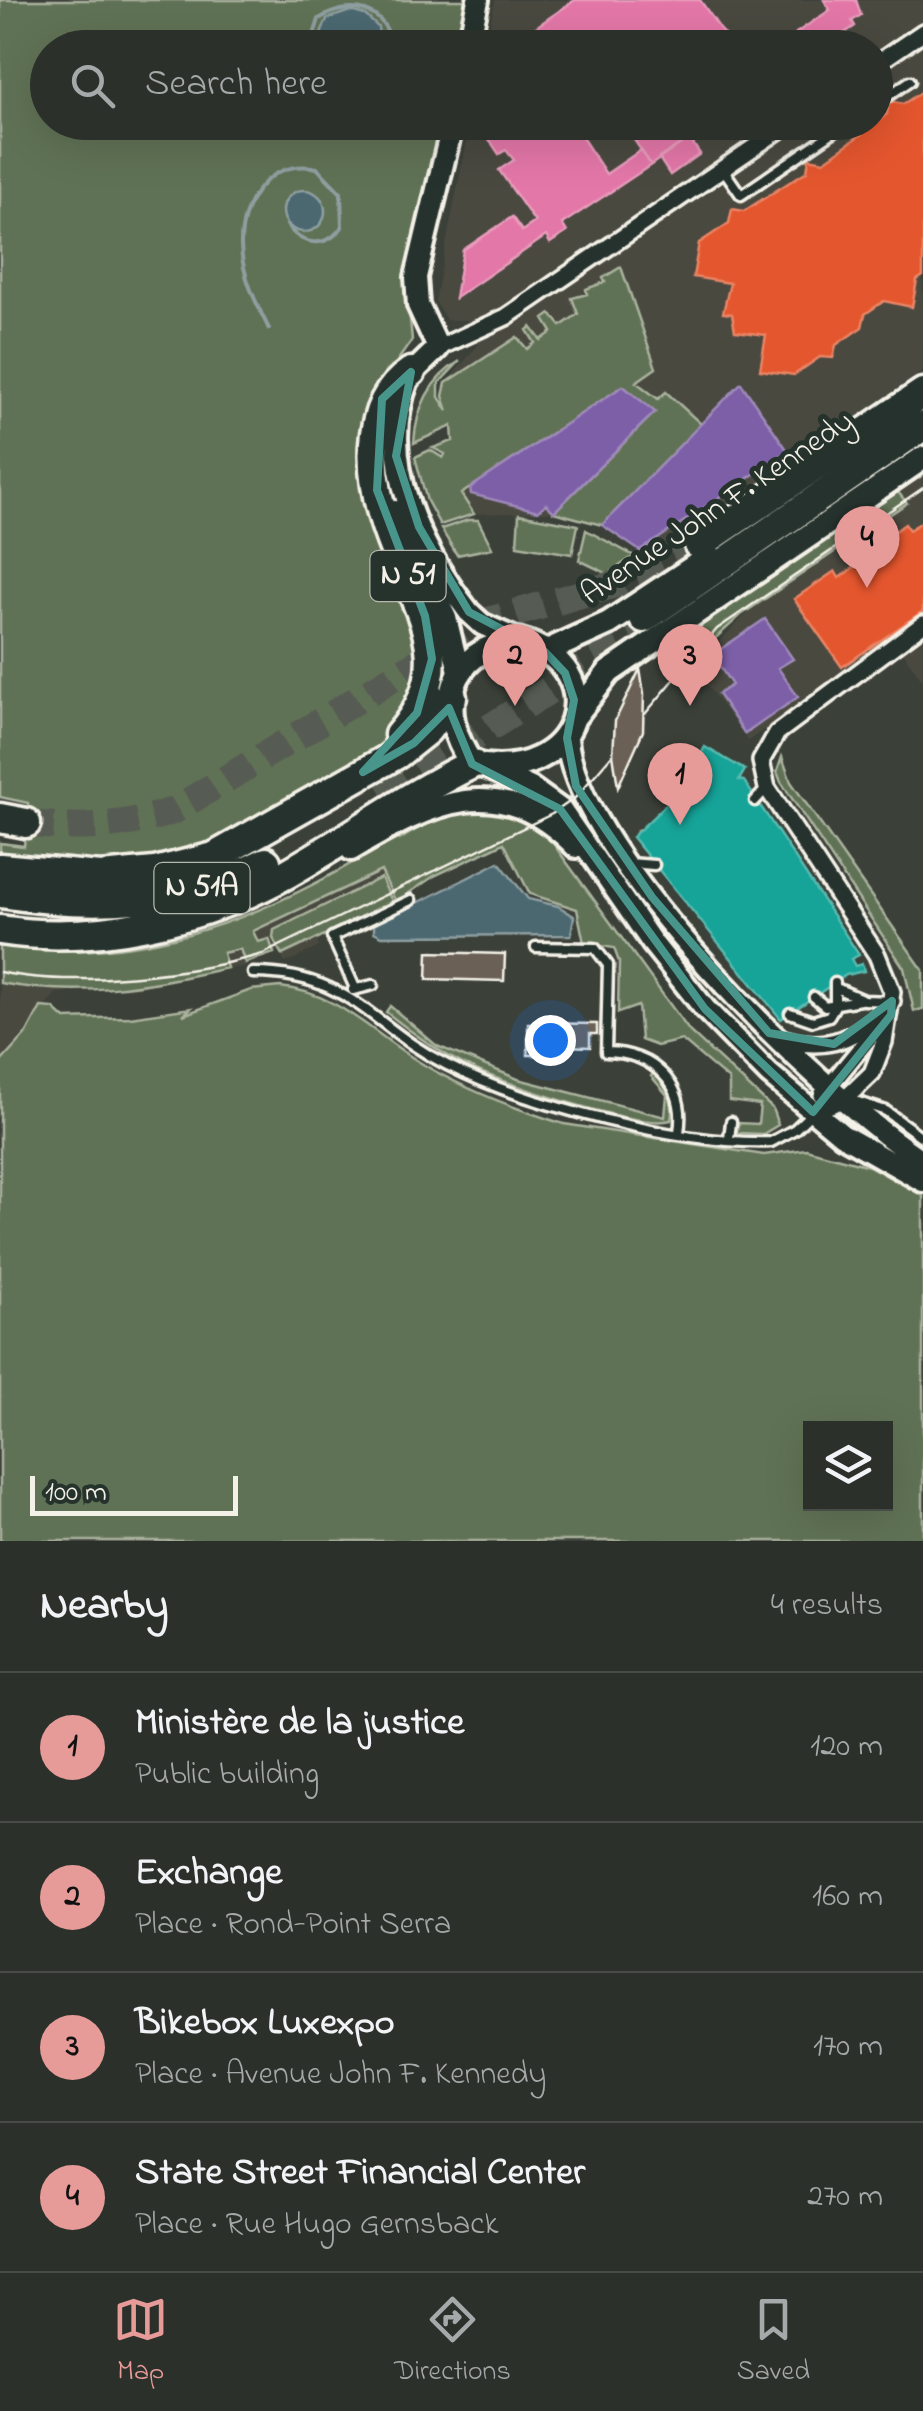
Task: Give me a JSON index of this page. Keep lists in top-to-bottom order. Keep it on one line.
{"streets":{"highway":["N 51"],"main road":["Avenue John F. Kennedy"]},"crossings":[["Avenue John F. Kennedy","N 51"]],"scale_bar":"100 m","page":{"search":"Search here","pins":["4","2","3","1"],"scale":"100 m","heading":["Nearby","4 results"],"list":[{"mark":"1","name":"Ministère de la justice","note":"Public building","value":"120 m"},{"mark":"2","name":"Exchange","note":"Place · Rond-Point Serra","value":"160 m"},{"mark":"3","name":"Bikebox Luxexpo","note":"Place · Avenue John F. Kennedy","value":"170 m"},{"mark":"4","name":"State Street Financial Center","note":"Place · Rue Hugo Gernsback","value":"270 m"}],"nav":["Map","Directions","Saved"]}}
